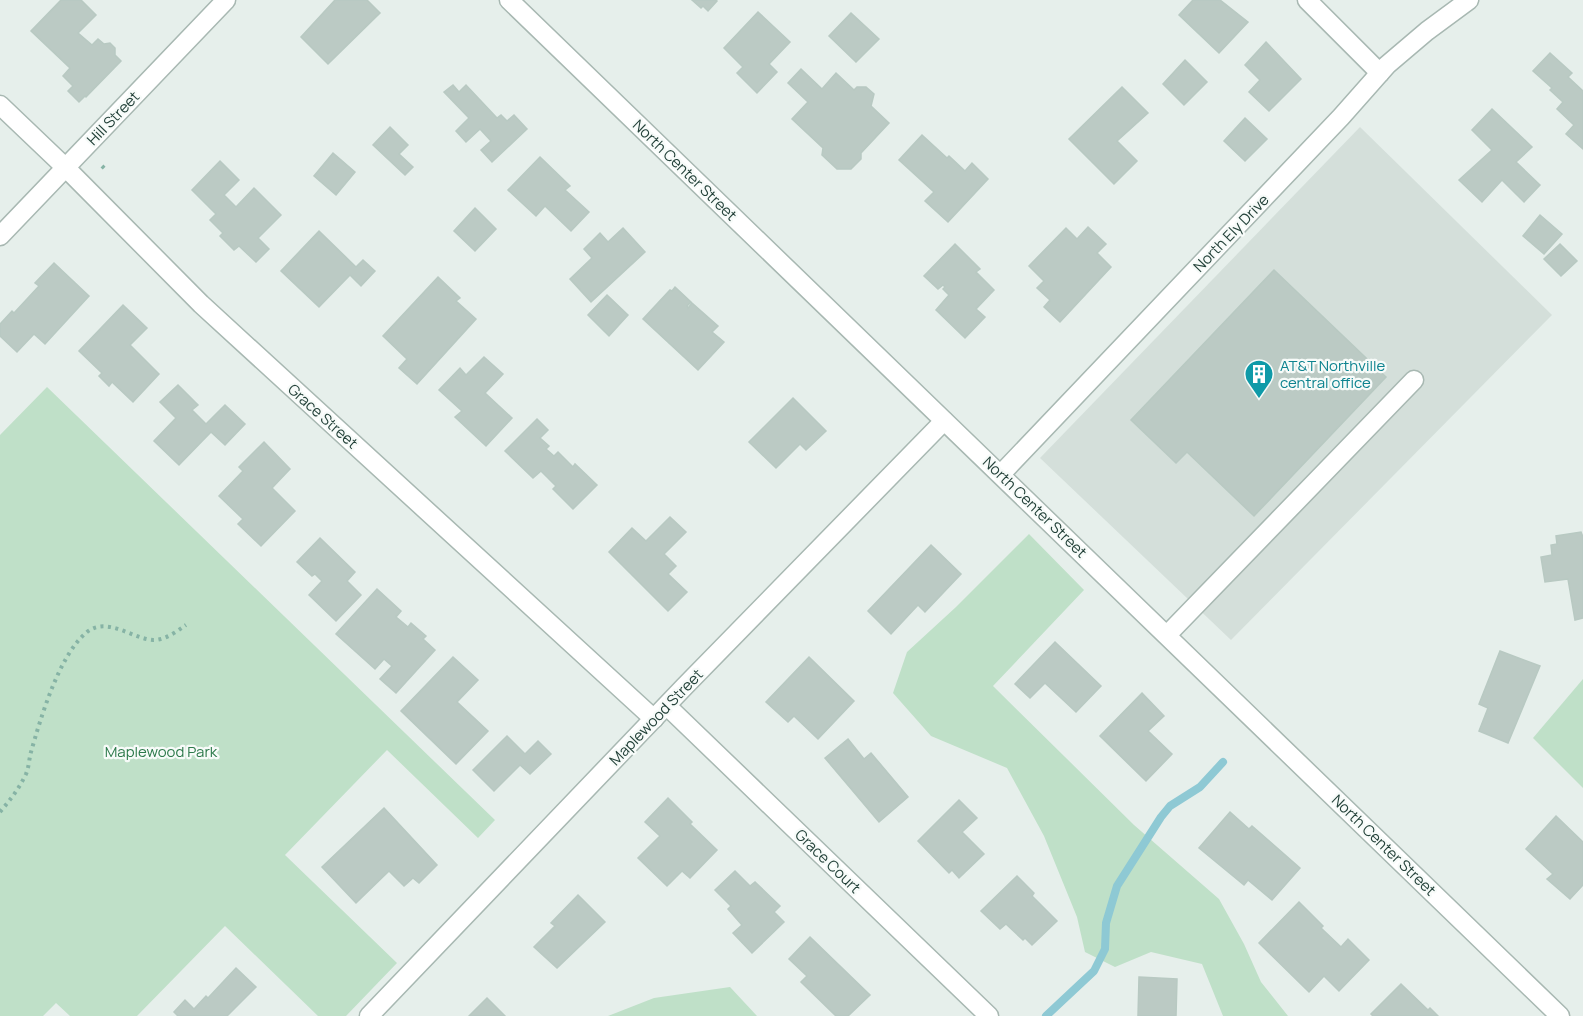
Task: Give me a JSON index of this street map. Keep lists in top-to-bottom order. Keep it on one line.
{"streets":{"street":["Hill Street","North Center Street","North Ely Drive","Grace Street","Maplewood Street","Grace Court"]},"crossings":[["Hill Street","Grace Street"],["North Center Street","North Ely Drive"],["North Center Street","Maplewood Street"],["Grace Street","Maplewood Street"],["Grace Street","Grace Court"],["Maplewood Street","Grace Court"]],"parks":["Maplewood Park"],"places":{"building":["AT&T Northville central office"]}}
